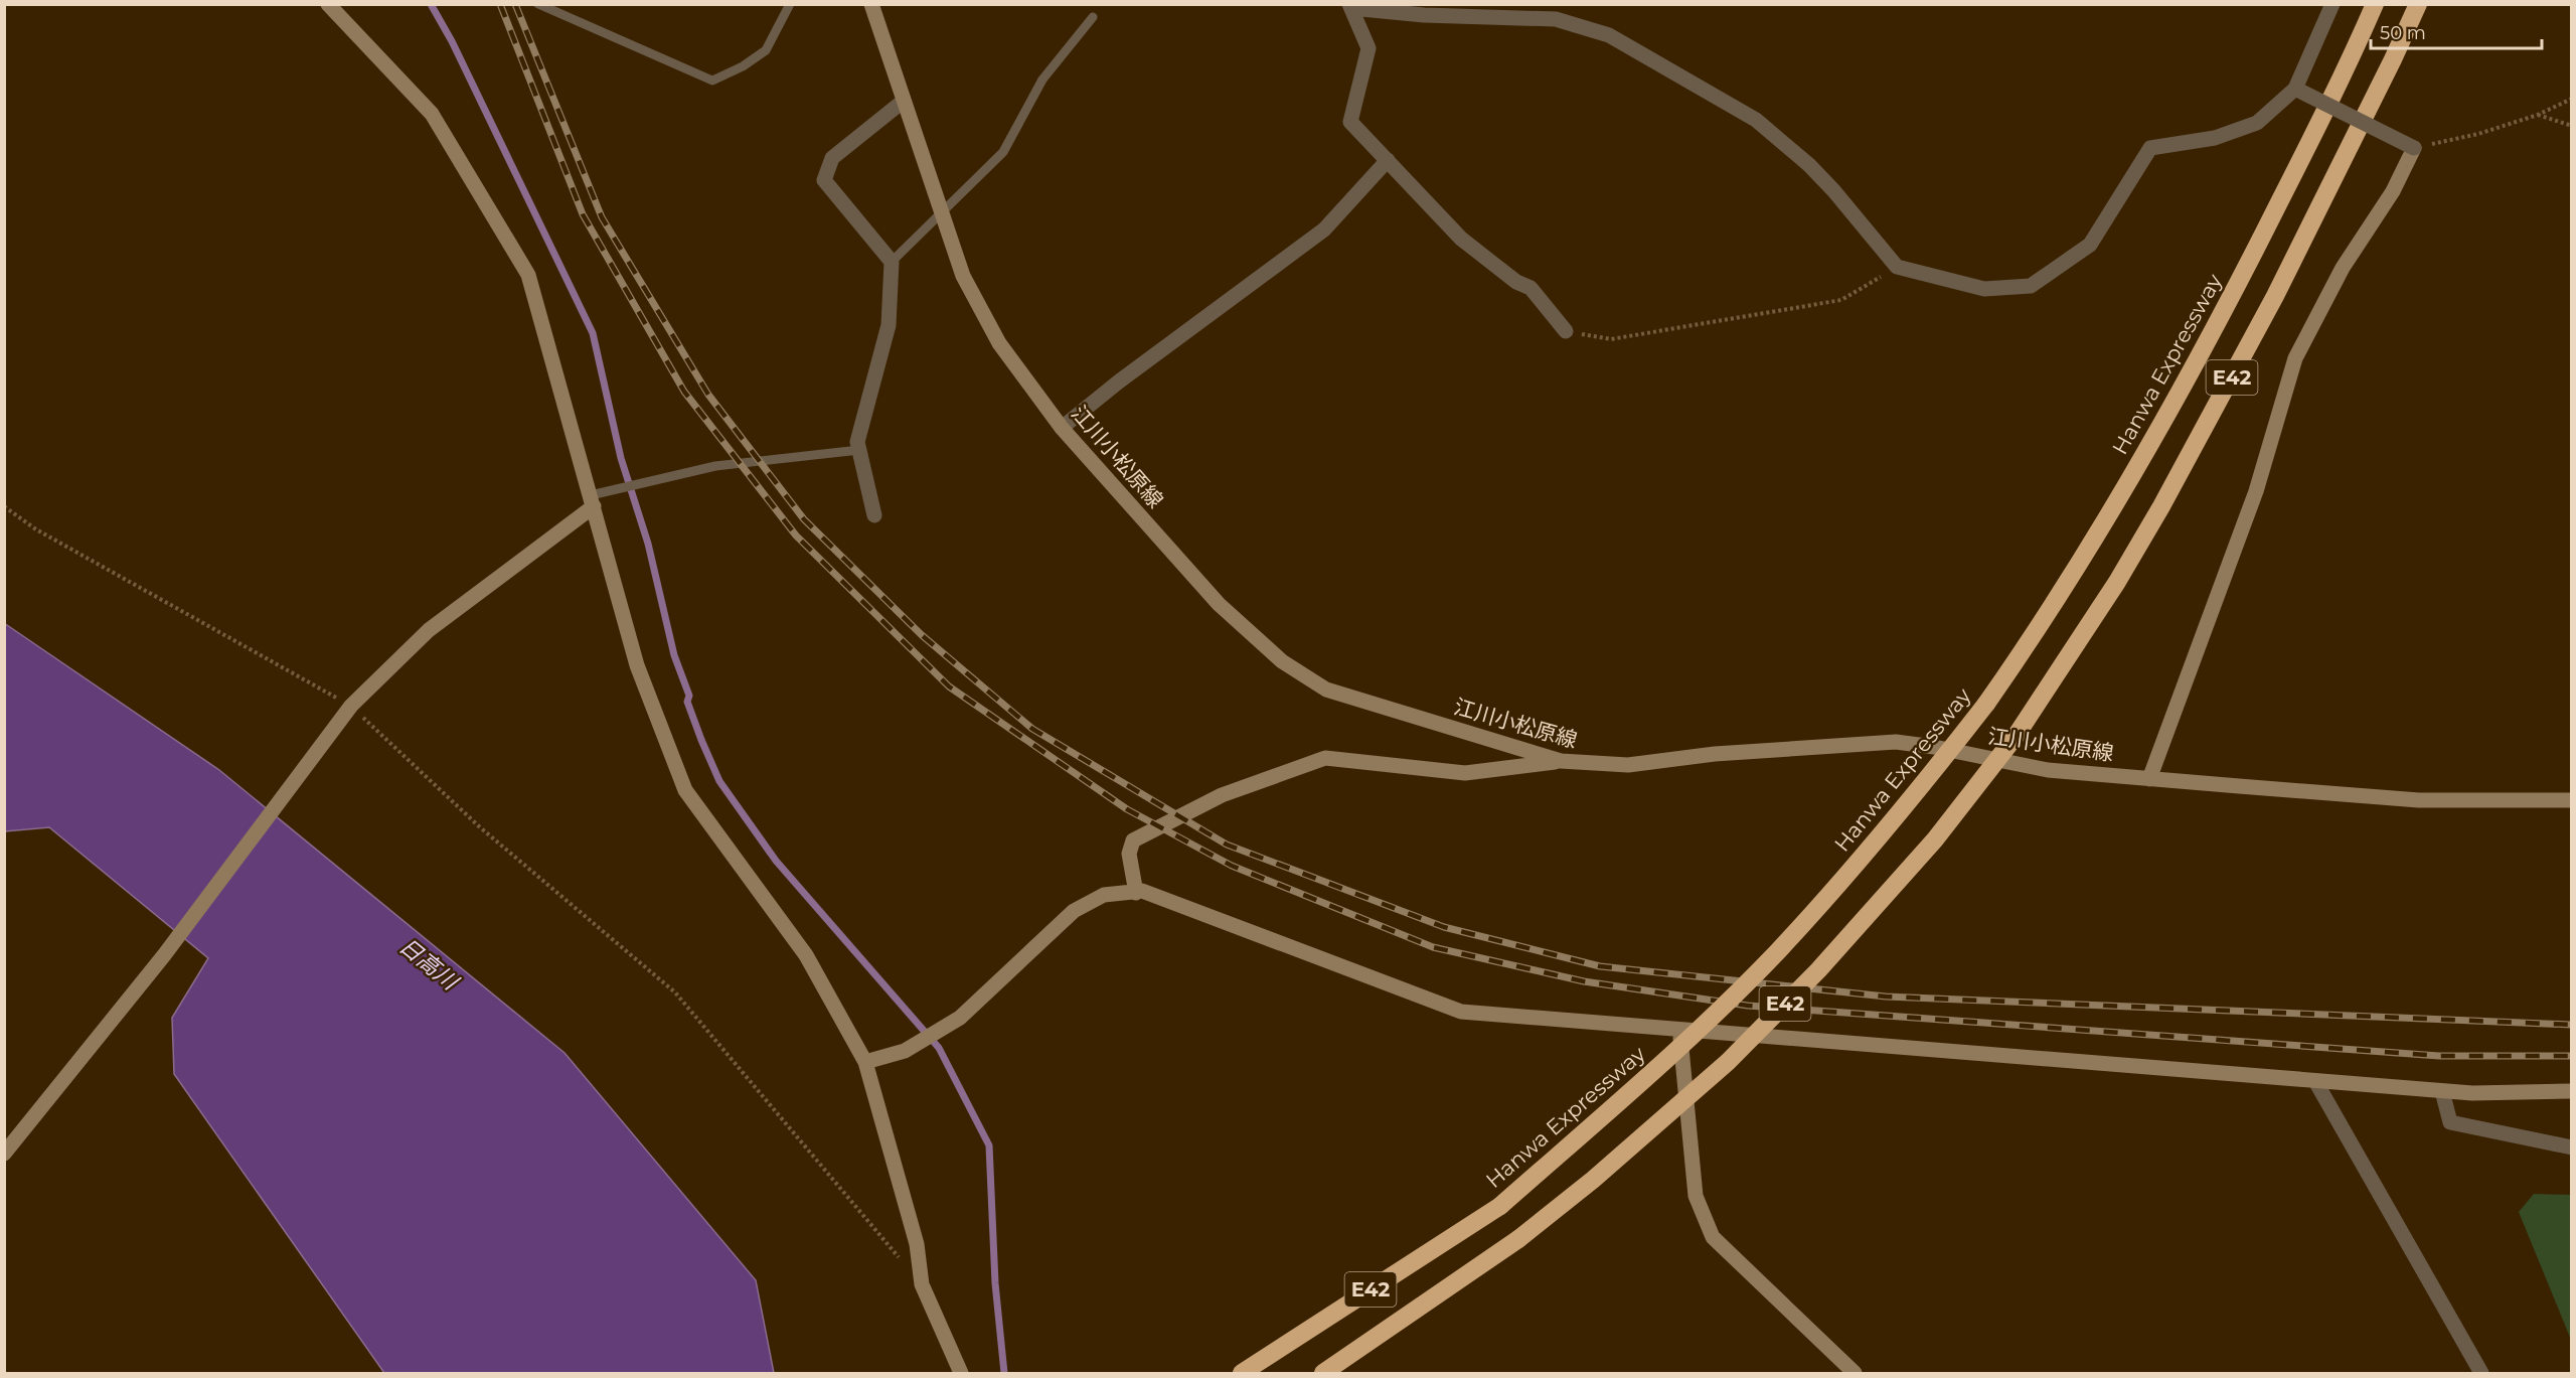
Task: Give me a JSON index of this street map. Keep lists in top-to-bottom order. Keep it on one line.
{"streets":{"highway":["Hanwa Expressway","E42"],"street":["江川小松原線"]},"water":["日高川"],"scale_bar":"50 m"}
